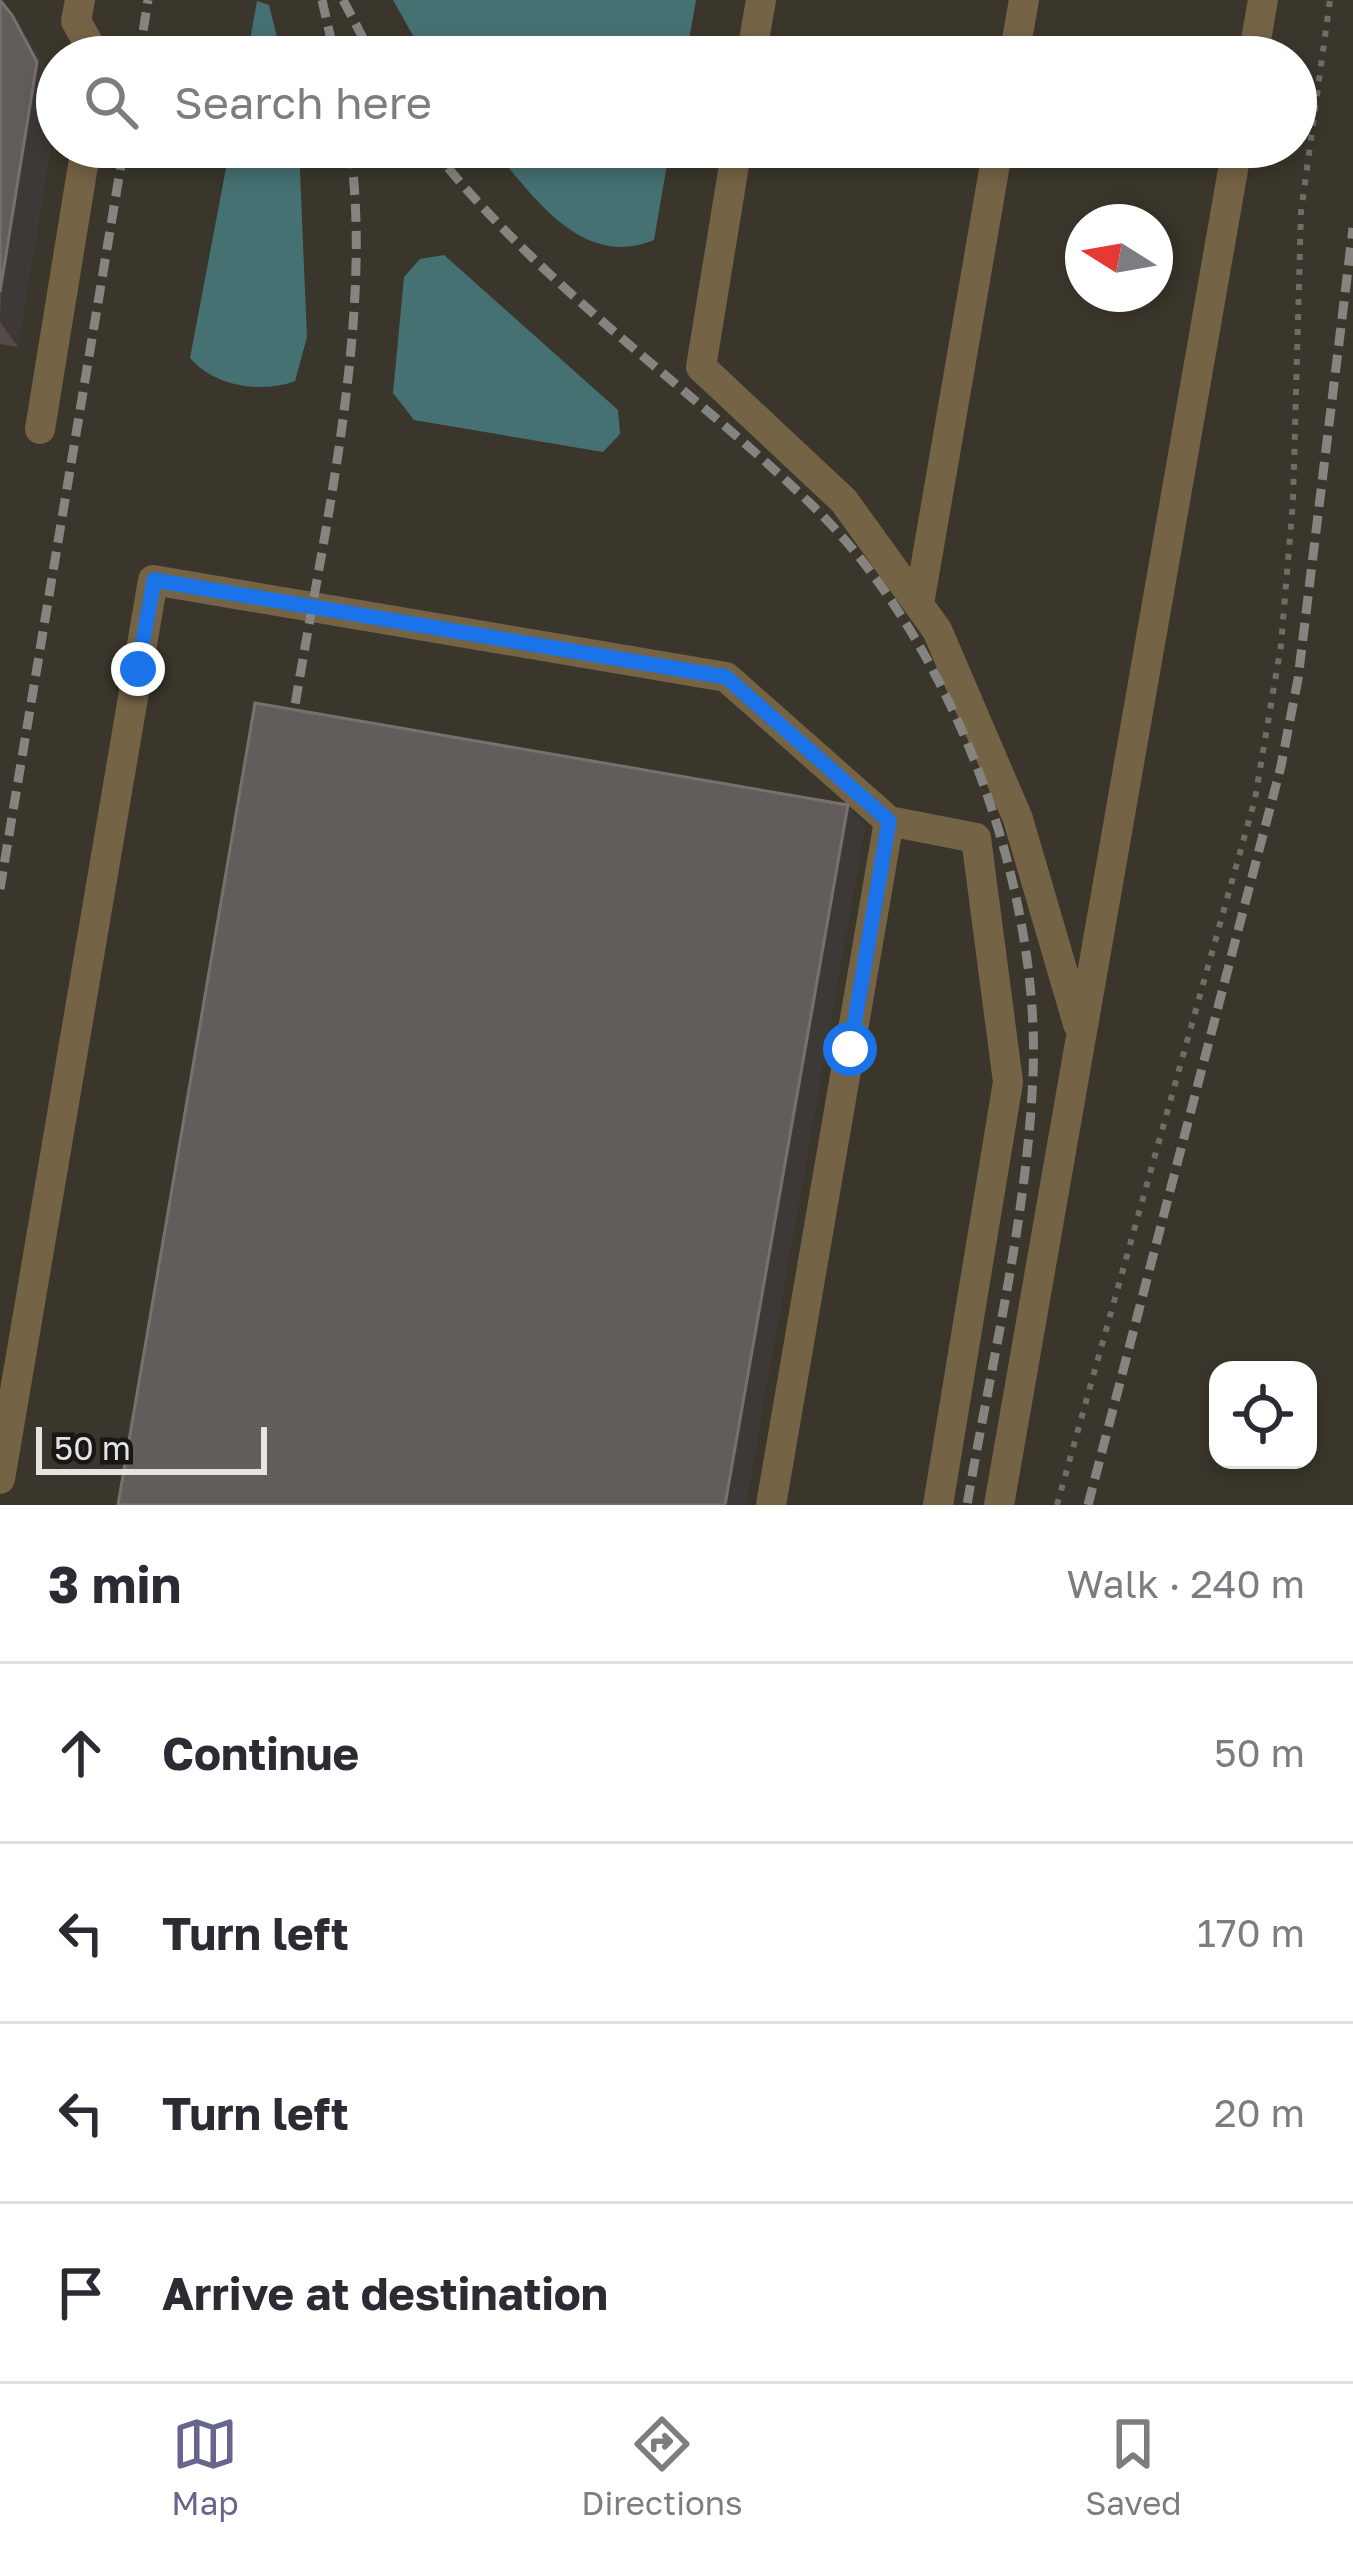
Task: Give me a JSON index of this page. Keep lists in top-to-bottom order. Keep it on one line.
{"scale_bar":"50 m","north":"left","page":{"search":"Search here","scale":"50 m","heading":["3 min","Walk · 240 m"],"list":[["Continue","50 m"],["Turn left","170 m"],["Turn left","20 m"],"Arrive at destination"],"nav":["Map","Directions","Saved"]}}
